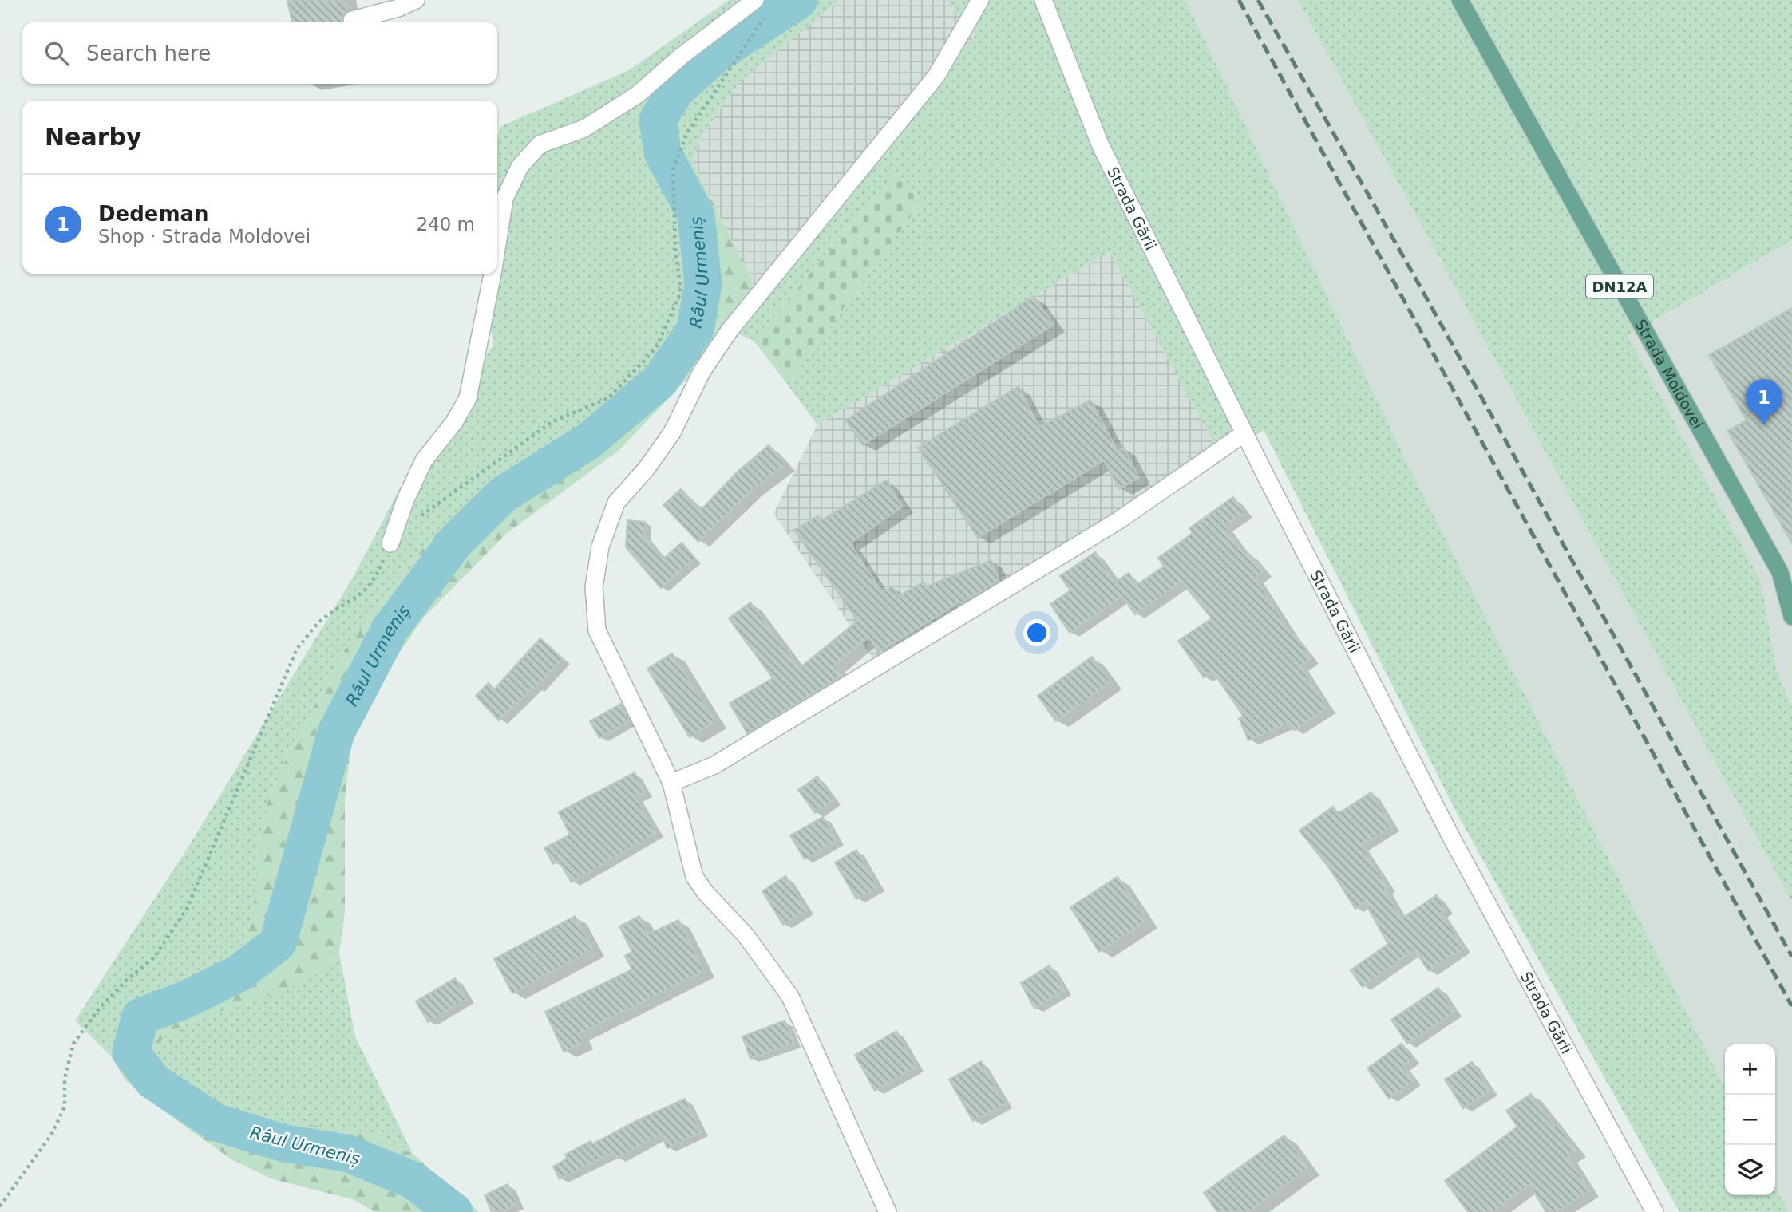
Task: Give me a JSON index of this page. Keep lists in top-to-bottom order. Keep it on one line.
{"streets":{"main road":["DN12A","Strada Moldovei"],"street":["Strada Gării"]},"water":["Râul Urmeniș"],"page":{"search":"Search here","heading":"Nearby","list":[{"mark":"1","name":"Dedeman","note":"Shop · Strada Moldovei","value":"240 m"}],"pins":"1","map_buttons":["+","−"]}}
